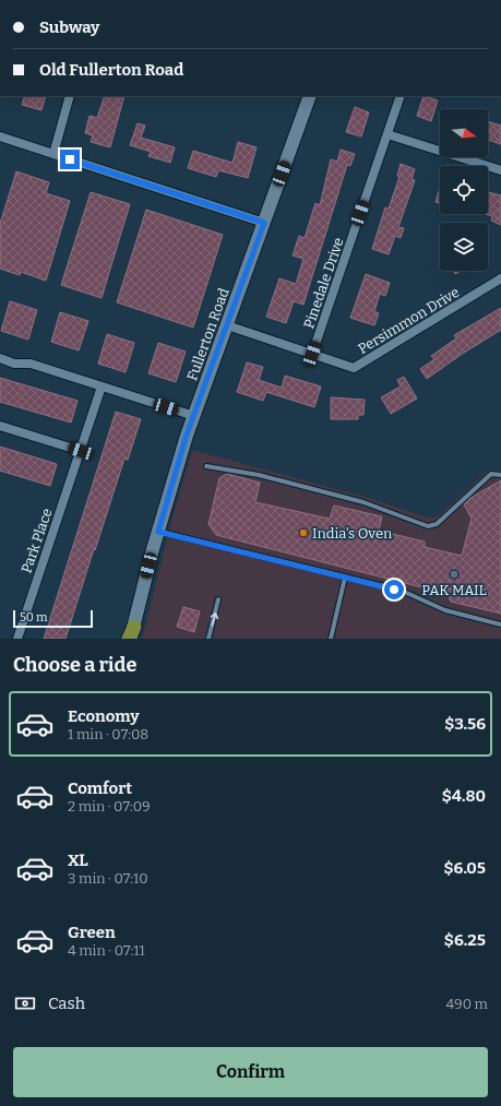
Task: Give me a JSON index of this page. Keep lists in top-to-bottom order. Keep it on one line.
{"streets":{"street":["Pinedale Drive","Persimmon Drive","Fullerton Road","Park Place"]},"crossings":[["Pinedale Drive","Persimmon Drive"],["Persimmon Drive","Fullerton Road"]],"places":["India's Oven","PAK MAIL"],"scale_bar":"50 m","north":"right","page":{"banner":["Subway","Old Fullerton Road"],"scale":"50 m","heading":"Choose a ride","list":[{"name":"Economy","note":"1 min · 07:08","value":"$3.56"},{"name":"Comfort","note":"2 min · 07:09","value":"$4.80"},{"name":"XL","note":"3 min · 07:10","value":"$6.05"},{"name":"Green","note":"4 min · 07:11","value":"$6.25"}],"pay":["Cash","490 m"],"buttons":"Confirm"}}
